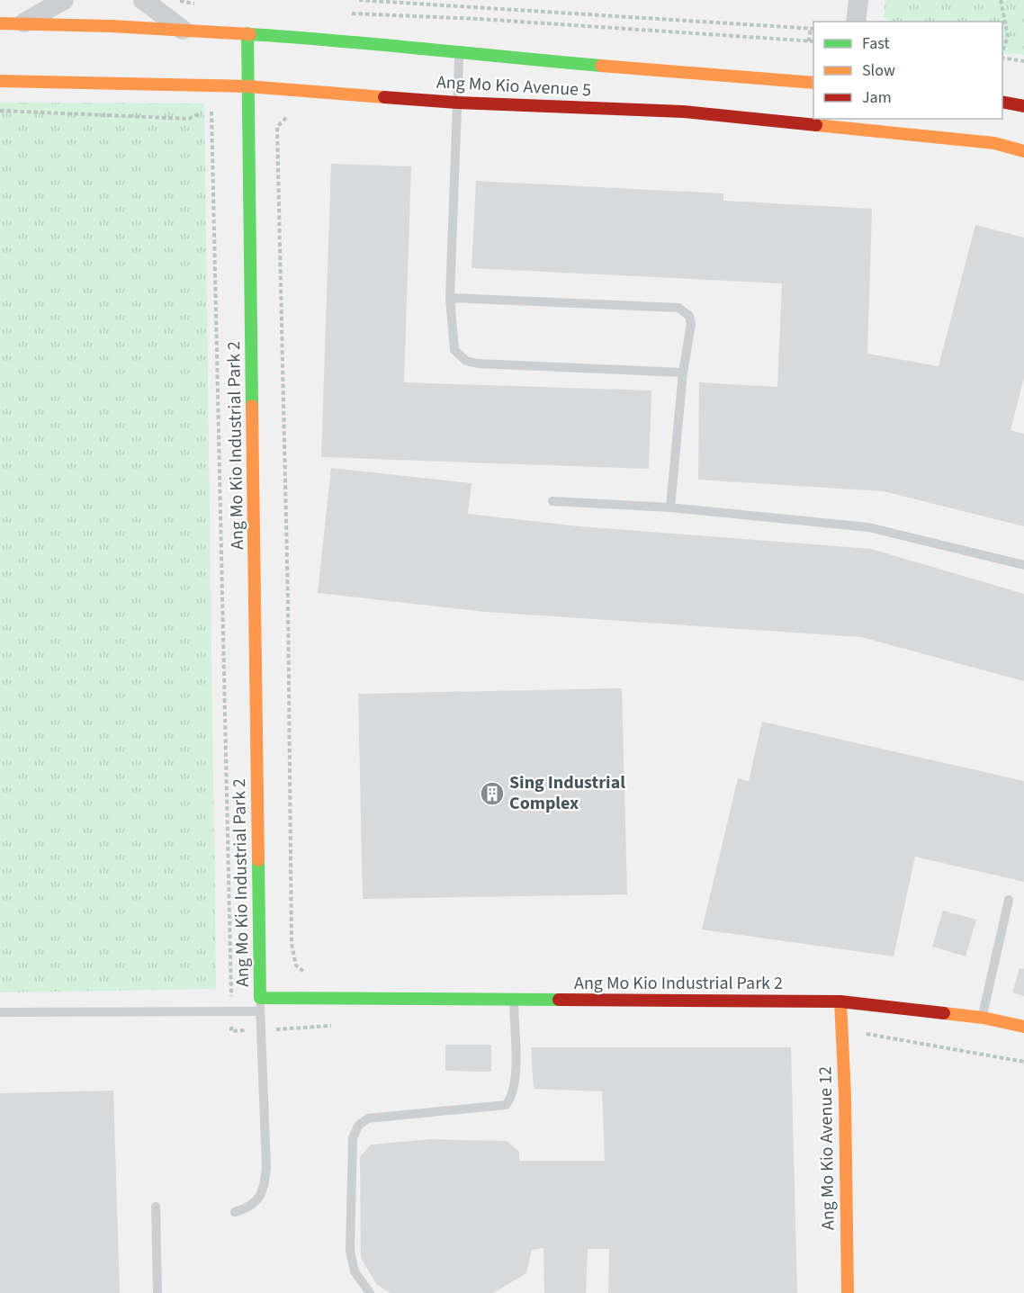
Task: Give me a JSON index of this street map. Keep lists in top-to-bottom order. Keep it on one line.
{"streets":{"street":["Ang Mo Kio Avenue 5","Ang Mo Kio Industrial Park 2","Ang Mo Kio Avenue 12"]},"crossings":[["Ang Mo Kio Avenue 5","Ang Mo Kio Industrial Park 2"],["Ang Mo Kio Industrial Park 2","Ang Mo Kio Avenue 12"]],"places":{"building":["Sing Industrial Complex"]},"legend":["Fast","Slow","Jam"]}
